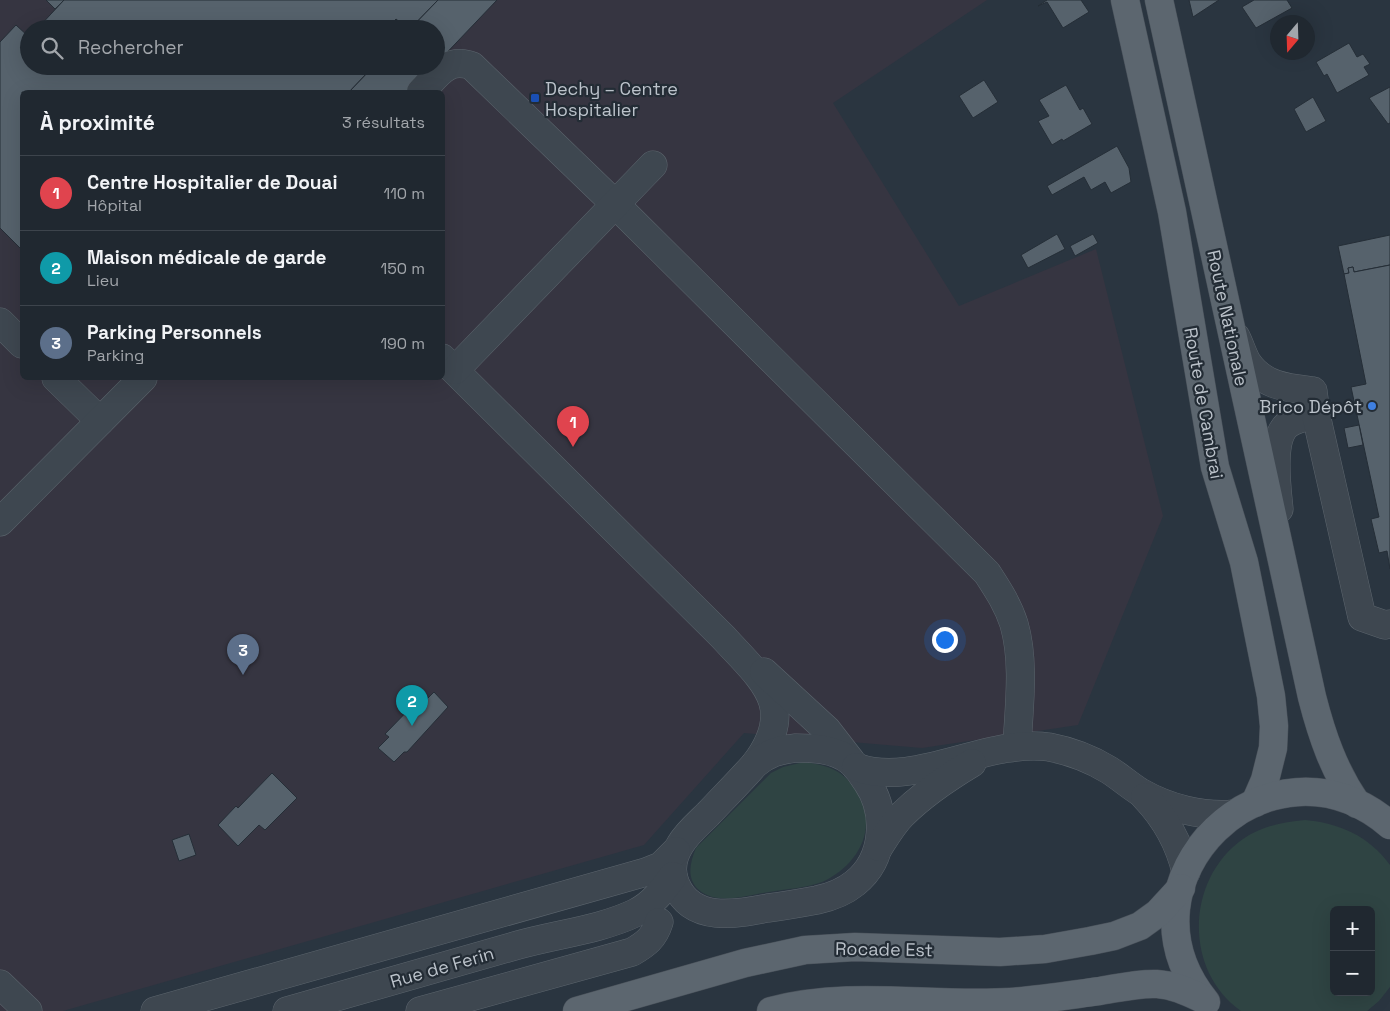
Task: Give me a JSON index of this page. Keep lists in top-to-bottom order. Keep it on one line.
{"streets":{"main road":["Route Nationale","Route de Cambrai","Rocade Est"],"street":["Rue de Ferin"]},"places":{"transit":["Dechy – Centre Hospitalier"],"other":["Brico Dépôt"]},"north":"bottom","page":{"search":"Rechercher","heading":["À proximité","3 résultats"],"list":[{"mark":"1","name":"Centre Hospitalier de Douai","note":"Hôpital","value":"110 m"},{"mark":"2","name":"Maison médicale de garde","note":"Lieu","value":"150 m"},{"mark":"3","name":"Parking Personnels","note":"Parking","value":"190 m"}],"pins":["1","3","2"],"map_buttons":["+","−"]}}
